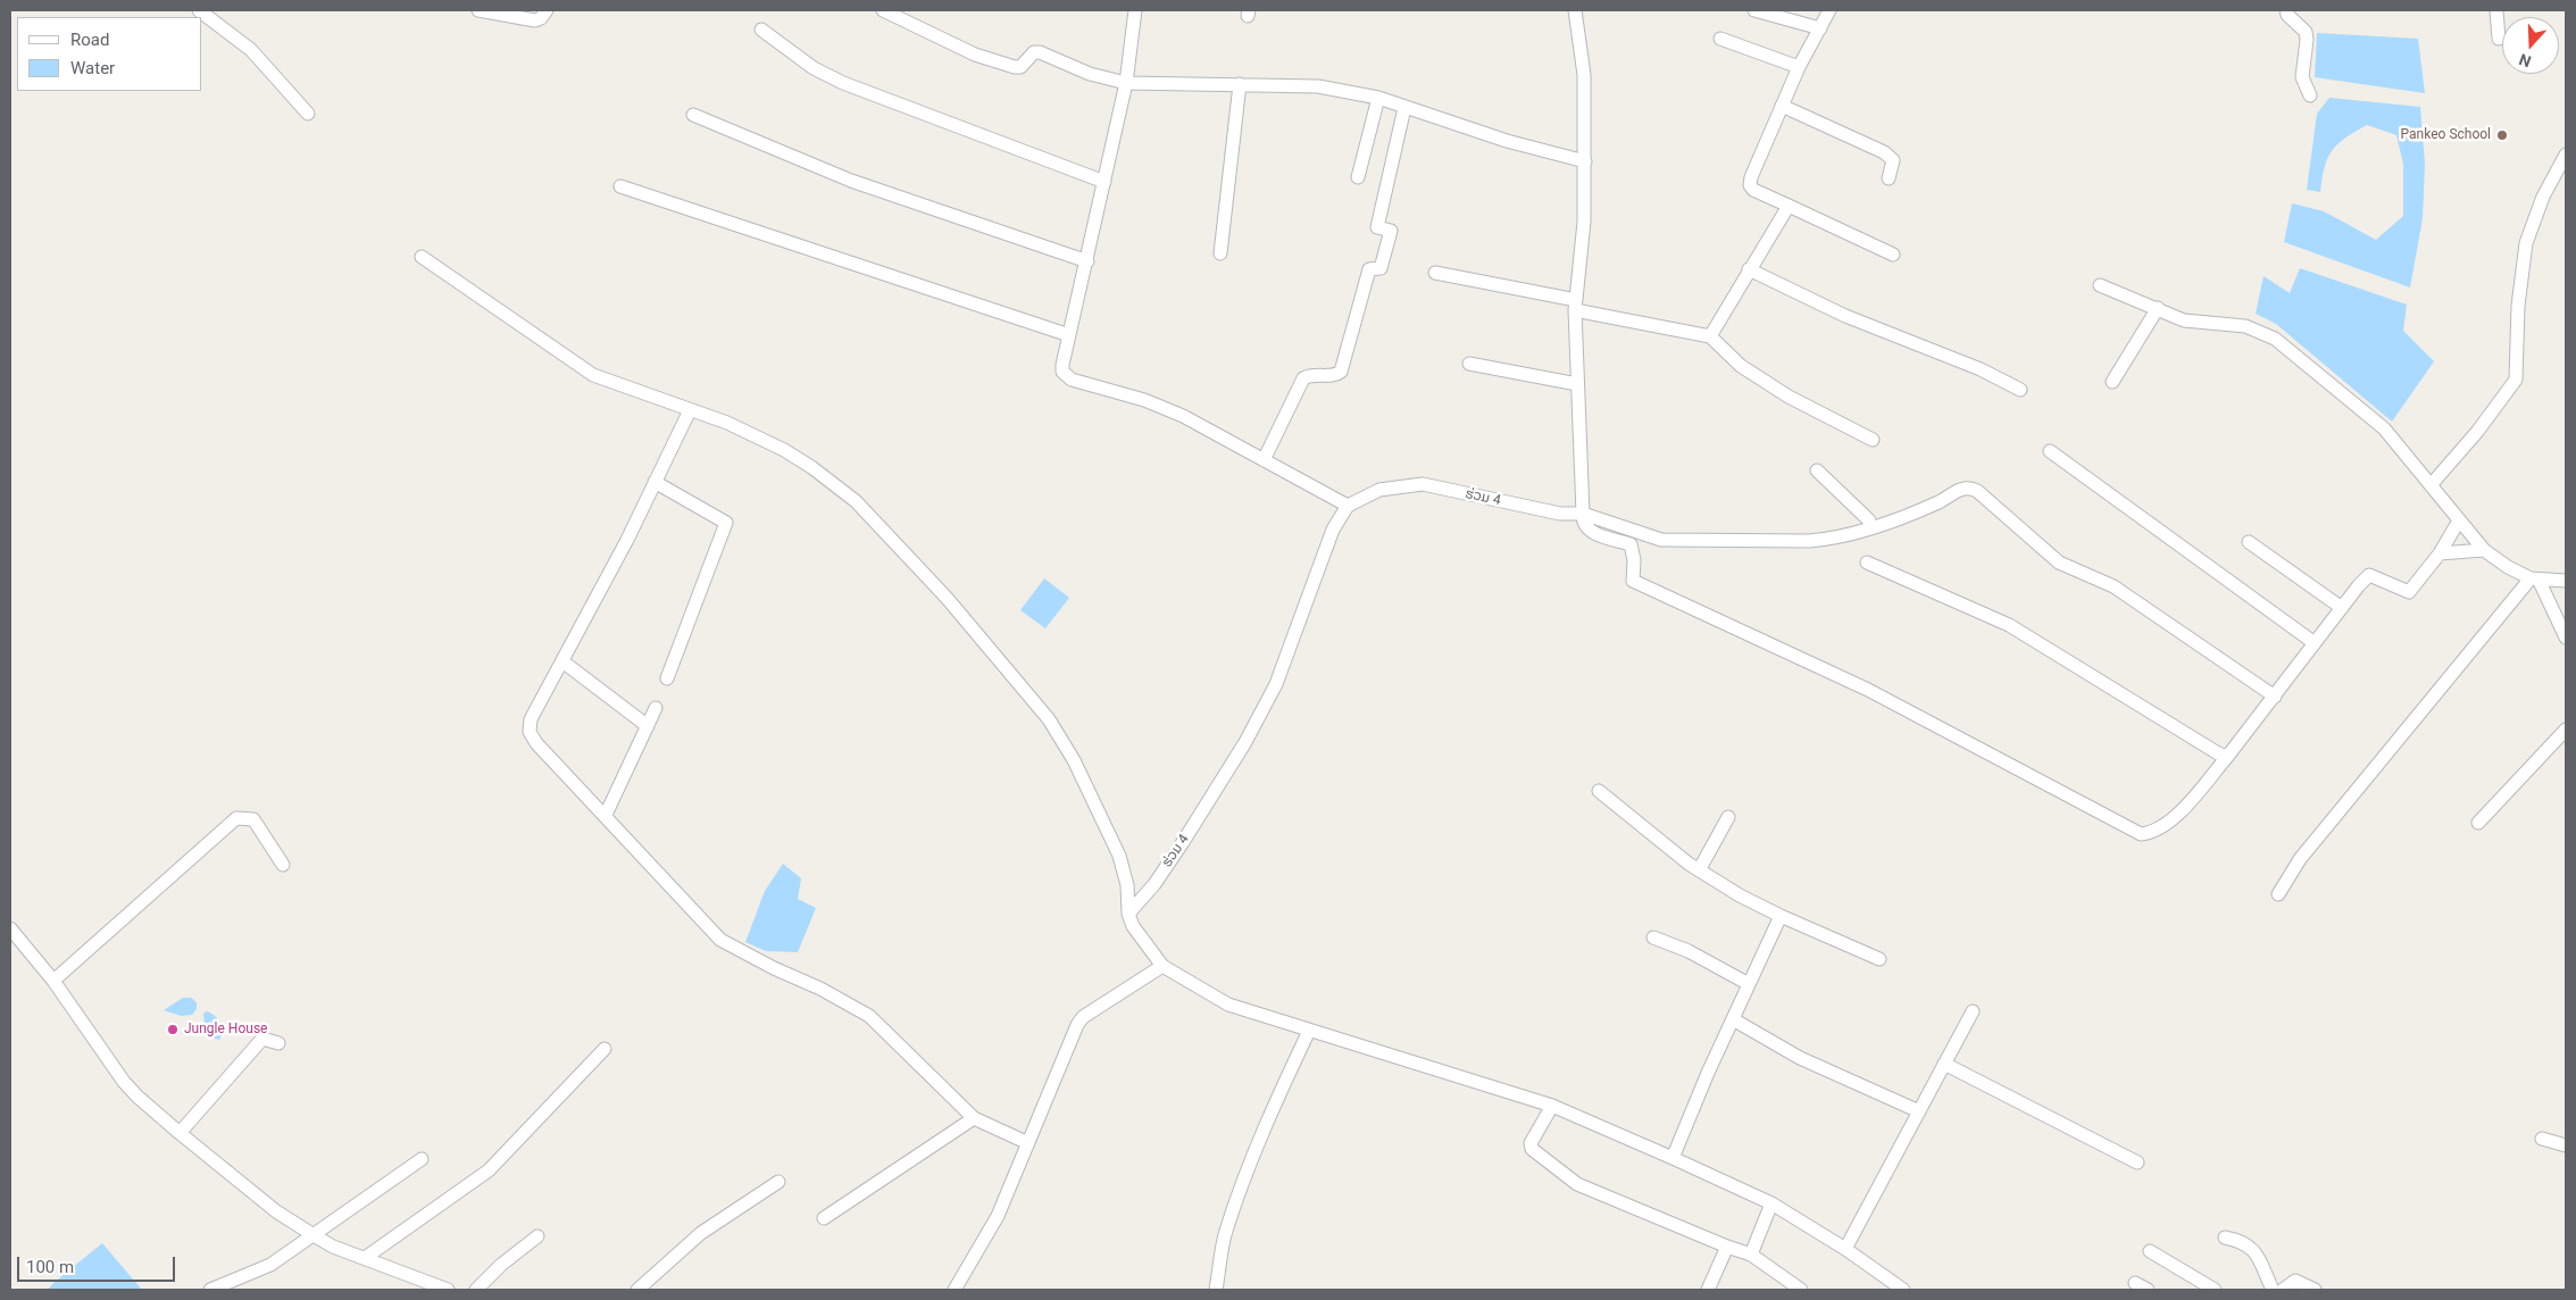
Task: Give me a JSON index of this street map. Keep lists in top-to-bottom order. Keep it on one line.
{"streets":{"street":["ຮ່ວມ 4"]},"places":["Pankeo School","Jungle House"],"legend":["Road","Water"],"scale_bar":"100 m","north":"bottom"}
